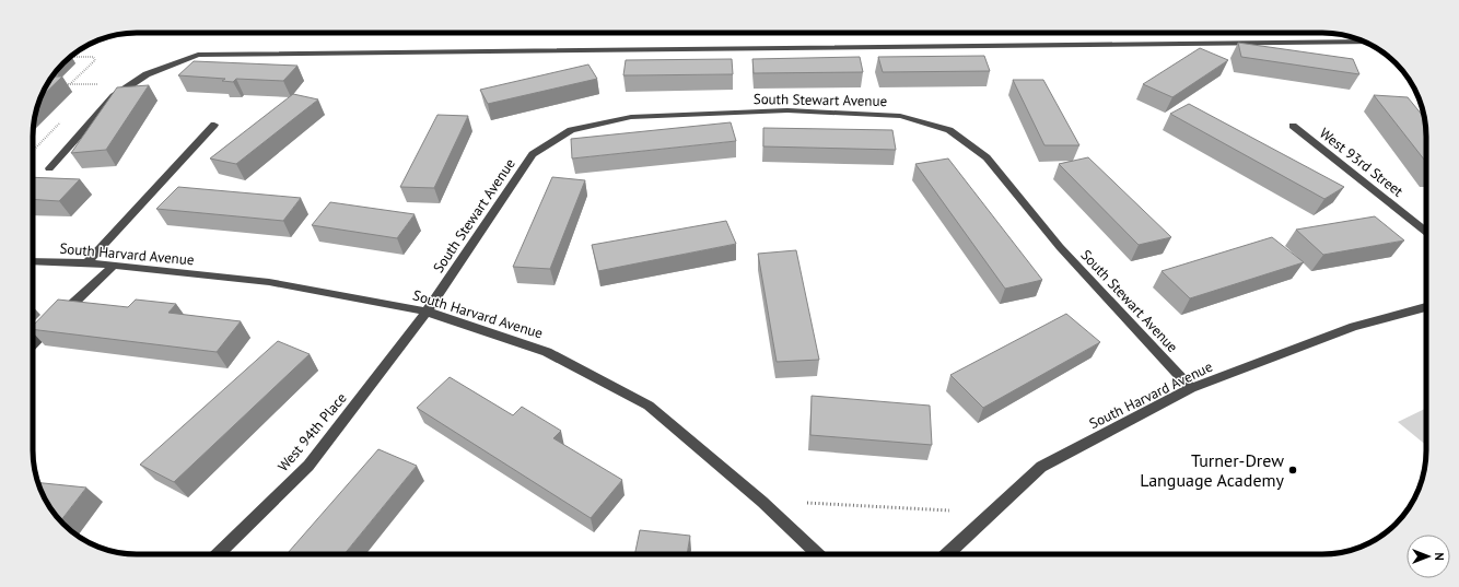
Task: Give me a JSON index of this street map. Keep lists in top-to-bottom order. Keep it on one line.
{"streets":{"street":["South Stewart Avenue","West 93rd Street","South Harvard Avenue","West 94th Place"]},"crossings":[["South Stewart Avenue","South Harvard Avenue"],["South Stewart Avenue","West 94th Place"],["South Harvard Avenue","West 94th Place"]],"places":["Turner-Drew Language Academy"],"north":"right"}
